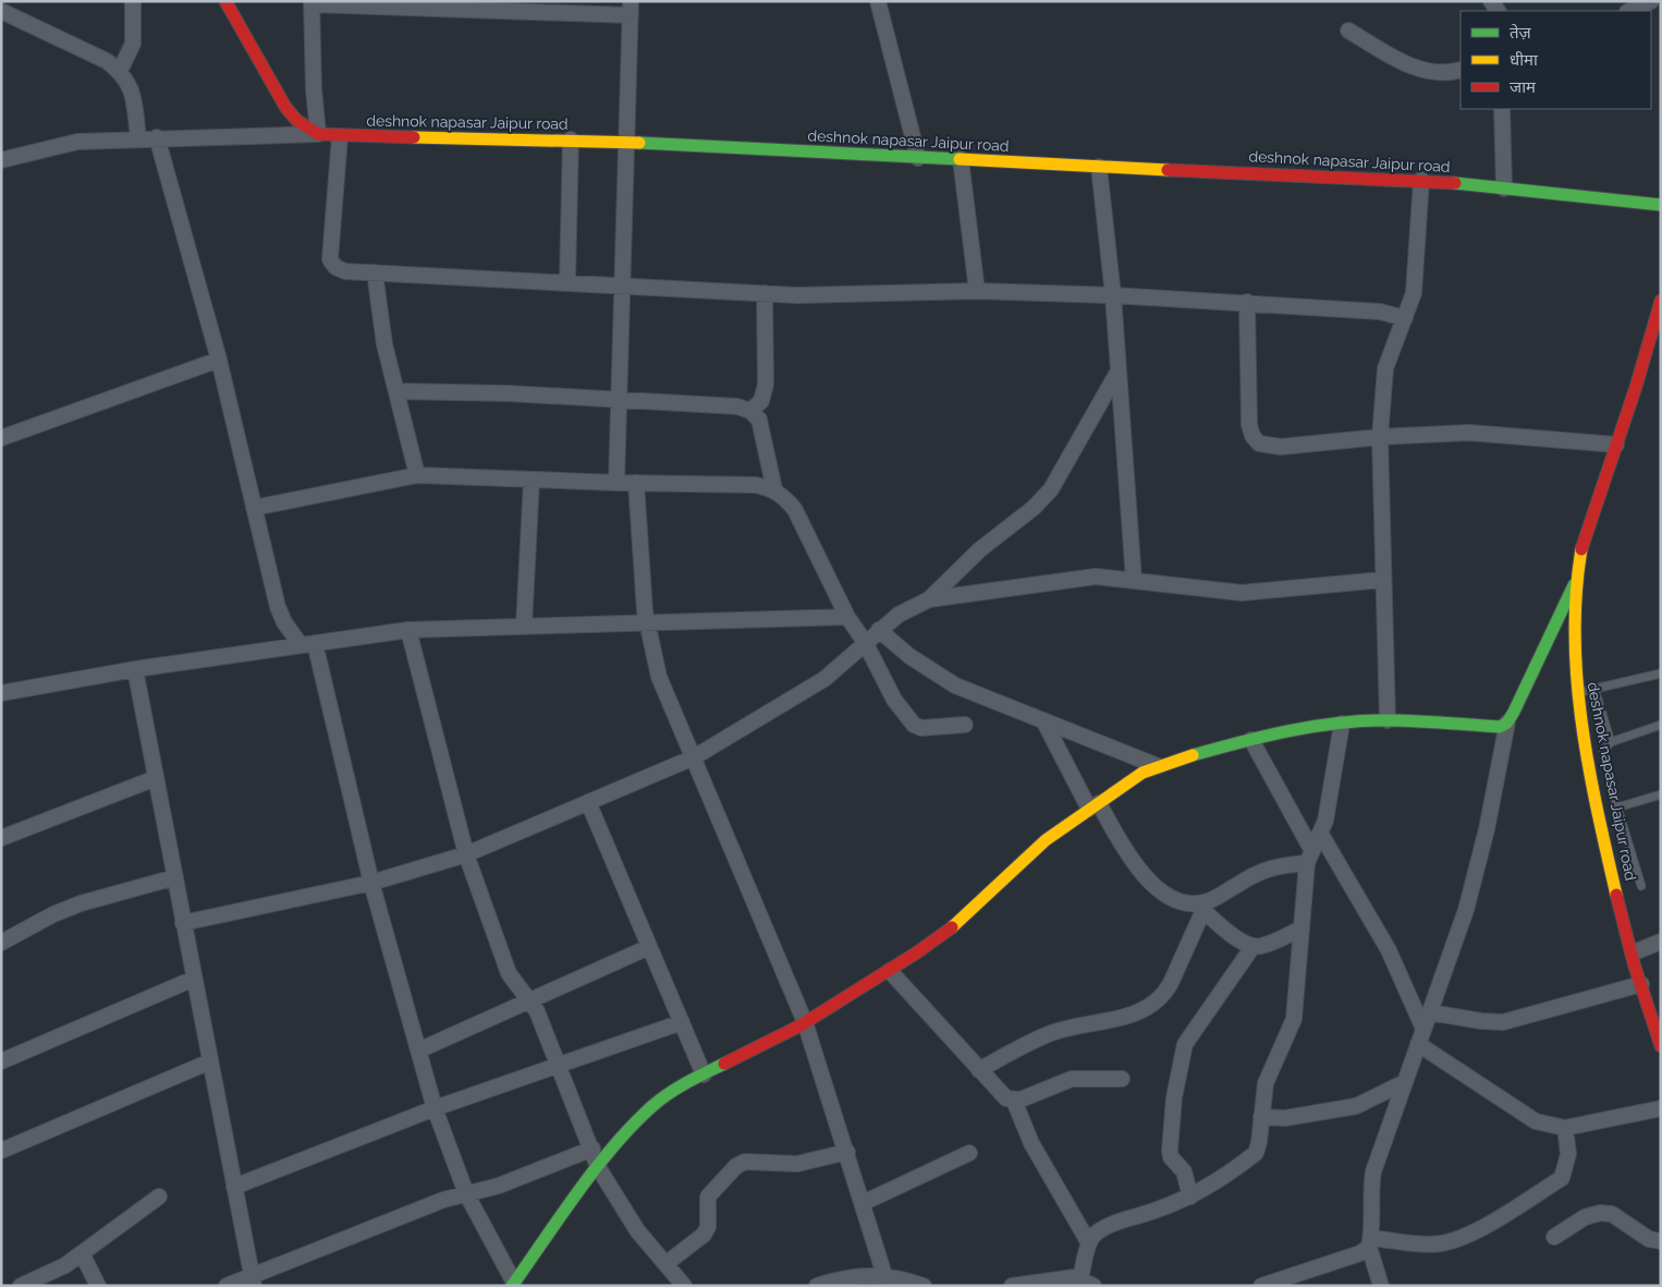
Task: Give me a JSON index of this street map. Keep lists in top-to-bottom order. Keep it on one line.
{"streets":{"main road":["deshnok napasar Jaipur road"]},"legend":["तेज़","धीमा","जाम"]}
